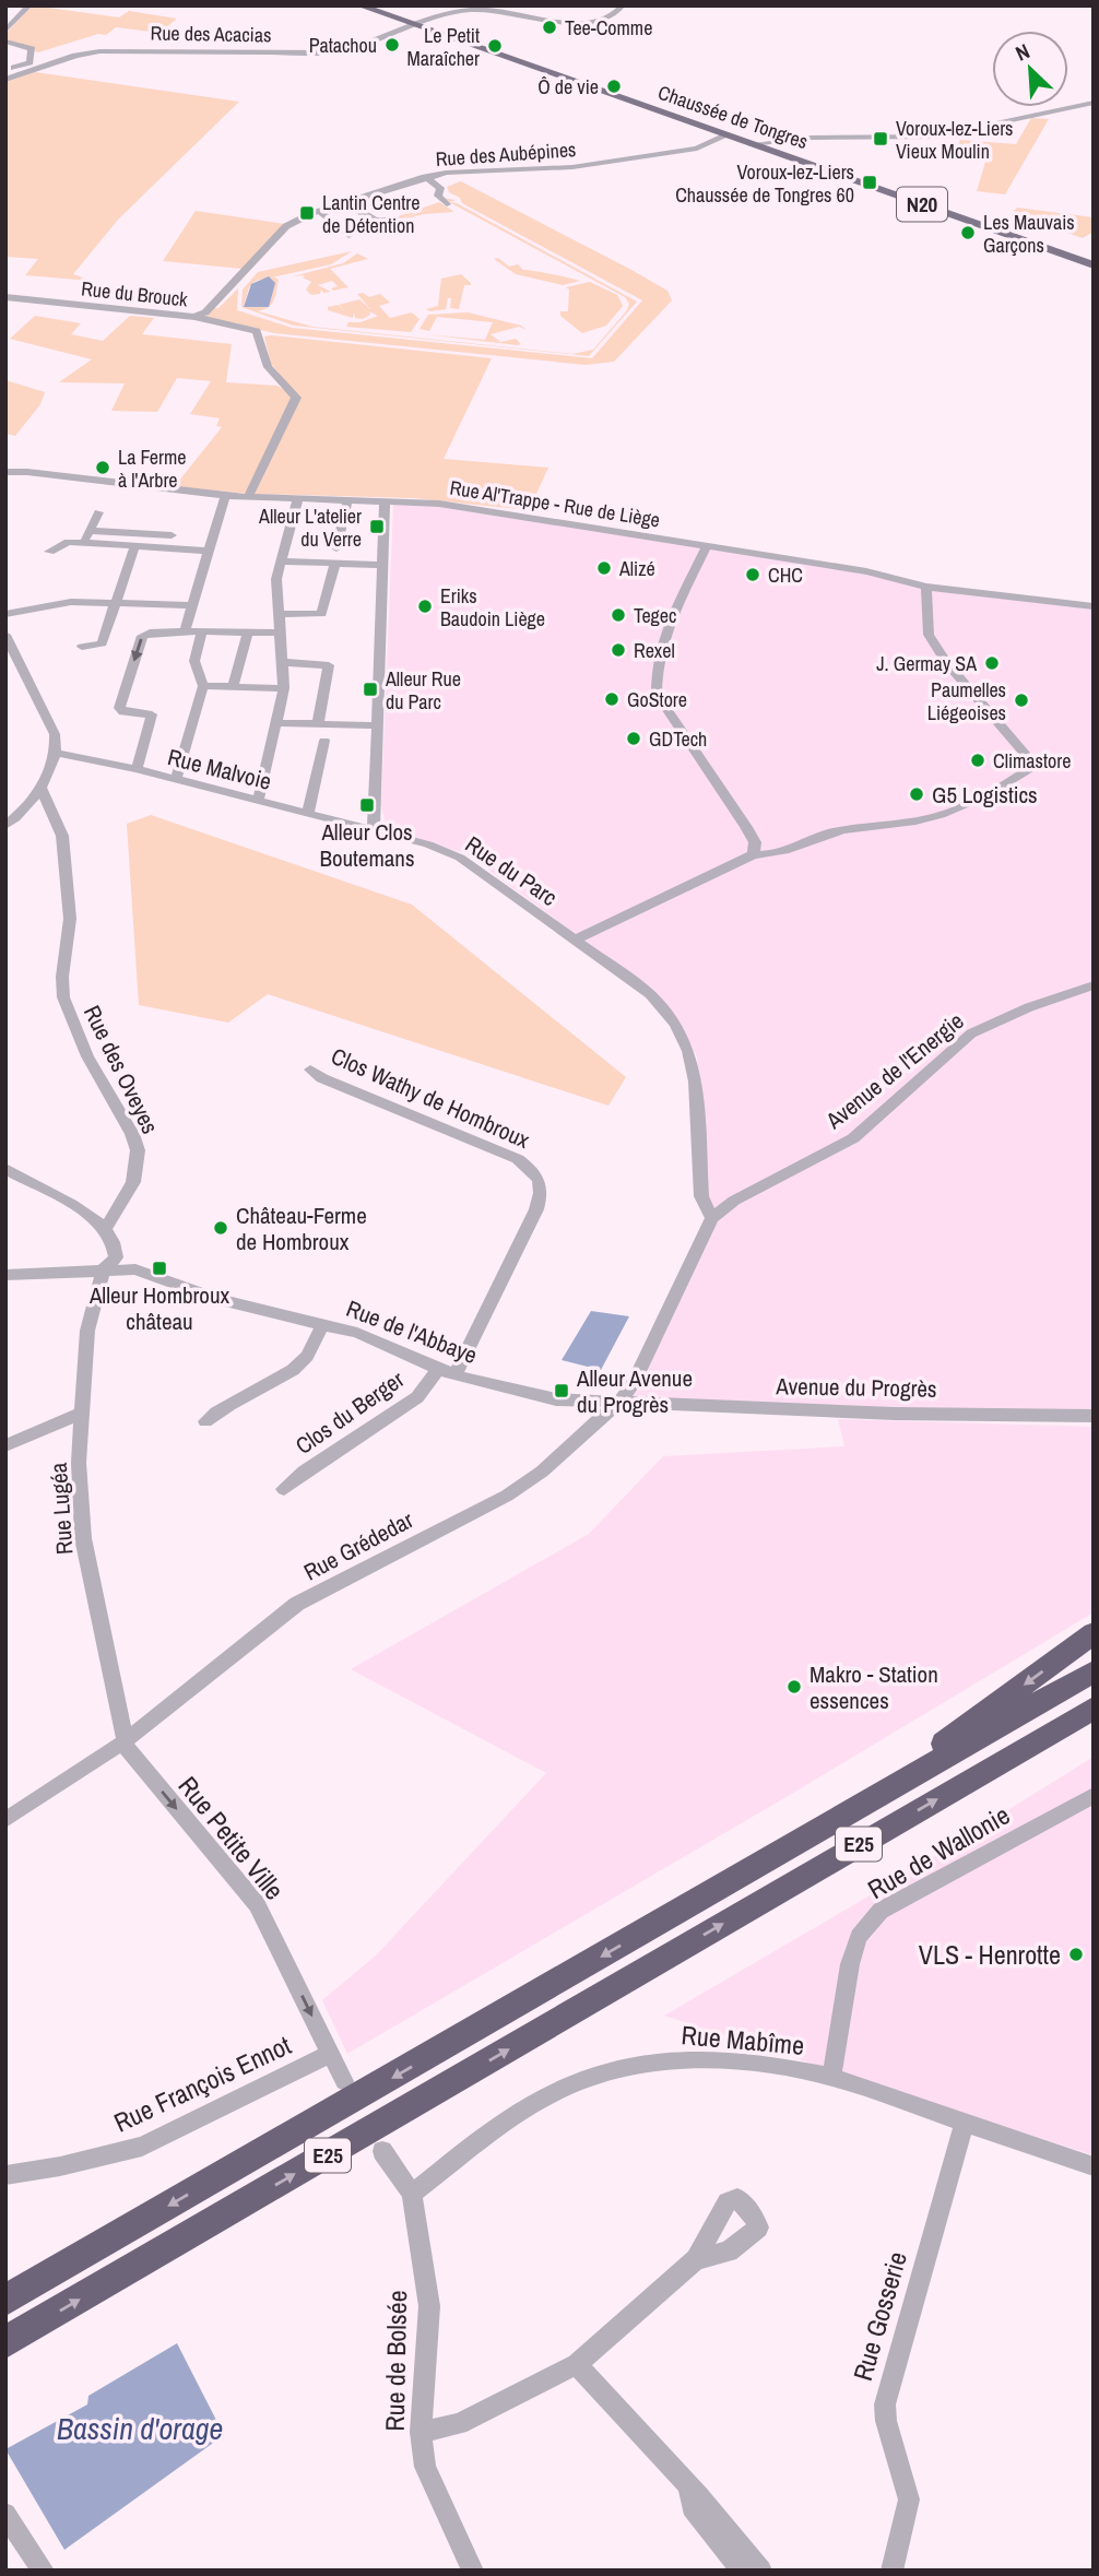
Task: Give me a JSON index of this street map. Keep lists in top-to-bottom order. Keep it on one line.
{"streets":{"highway":["E25"],"main road":["Chaussée de Tongres","N20"],"street":["Rue des Acacias","Rue des Aubépines","Rue du Brouck","Rue Al'Trappe - Rue de Liège","Rue Malvoie","Rue du Parc","Rue des Oveyes","Avenue de l'Energie","Clos Wathy de Hombroux","Rue de l'Abbaye","Avenue du Progrès","Clos du Berger","Rue Lugéa","Rue Grédedar","Rue Petite Ville","Rue de Wallonie","Rue Mabîme","Rue François Ennot","Rue Gosserie","Rue de Bolsée"]},"crossings":[["Rue des Acacias","Chaussée de Tongres"],["Chaussée de Tongres","Rue des Aubépines"],["Rue des Aubépines","Rue du Brouck"],["Rue du Brouck","Rue Al'Trappe - Rue de Liège"],["Rue Malvoie","Rue du Parc"],["Rue du Parc","Avenue de l'Energie"],["Rue des Oveyes","Rue Lugéa"],["Avenue de l'Energie","Rue de l'Abbaye"],["Avenue de l'Energie","Avenue du Progrès"],["Avenue de l'Energie","Rue Grédedar"],["Clos Wathy de Hombroux","Rue de l'Abbaye"],["Clos Wathy de Hombroux","Clos du Berger"],["Rue de l'Abbaye","Avenue du Progrès"],["Rue de l'Abbaye","Clos du Berger"],["Rue de l'Abbaye","Rue Lugéa"],["Rue de l'Abbaye","Rue Grédedar"],["Avenue du Progrès","Rue Grédedar"],["Rue Lugéa","Rue Grédedar"],["Rue Lugéa","Rue Petite Ville"],["Rue Grédedar","Rue Petite Ville"],["Rue Petite Ville","Rue François Ennot"],["Rue de Wallonie","Rue Mabîme"],["Rue Mabîme","Rue Gosserie"],["Rue Mabîme","Rue de Bolsée"]],"one_way":["Rue Petite Ville"],"water":["Bassin d'orage"],"places":{"other":["Tee-Comme","Patachou","Le Petit Maraîcher","Ô de vie","Les Mauvais Garçons","La Ferme à l'Arbre","Alizé","CHC","Eriks Baudoin Liège","Tegec","Rexel","J. Germay SA","GoStore","Paumelles Liégeoises","GDTech","Climastore","G5 Logistics","Château-Ferme de Hombroux","Makro - Station essences","VLS - Henrotte"],"transit":["Voroux-lez-Liers Vieux Moulin","Voroux-lez-Liers Chaussée de Tongres 60","Lantin Centre de Détention","Alleur L'atelier du Verre","Alleur Rue du Parc","Alleur Clos Boutemans","Alleur Hombroux château","Alleur Avenue du Progrès"]},"north":"top left"}
